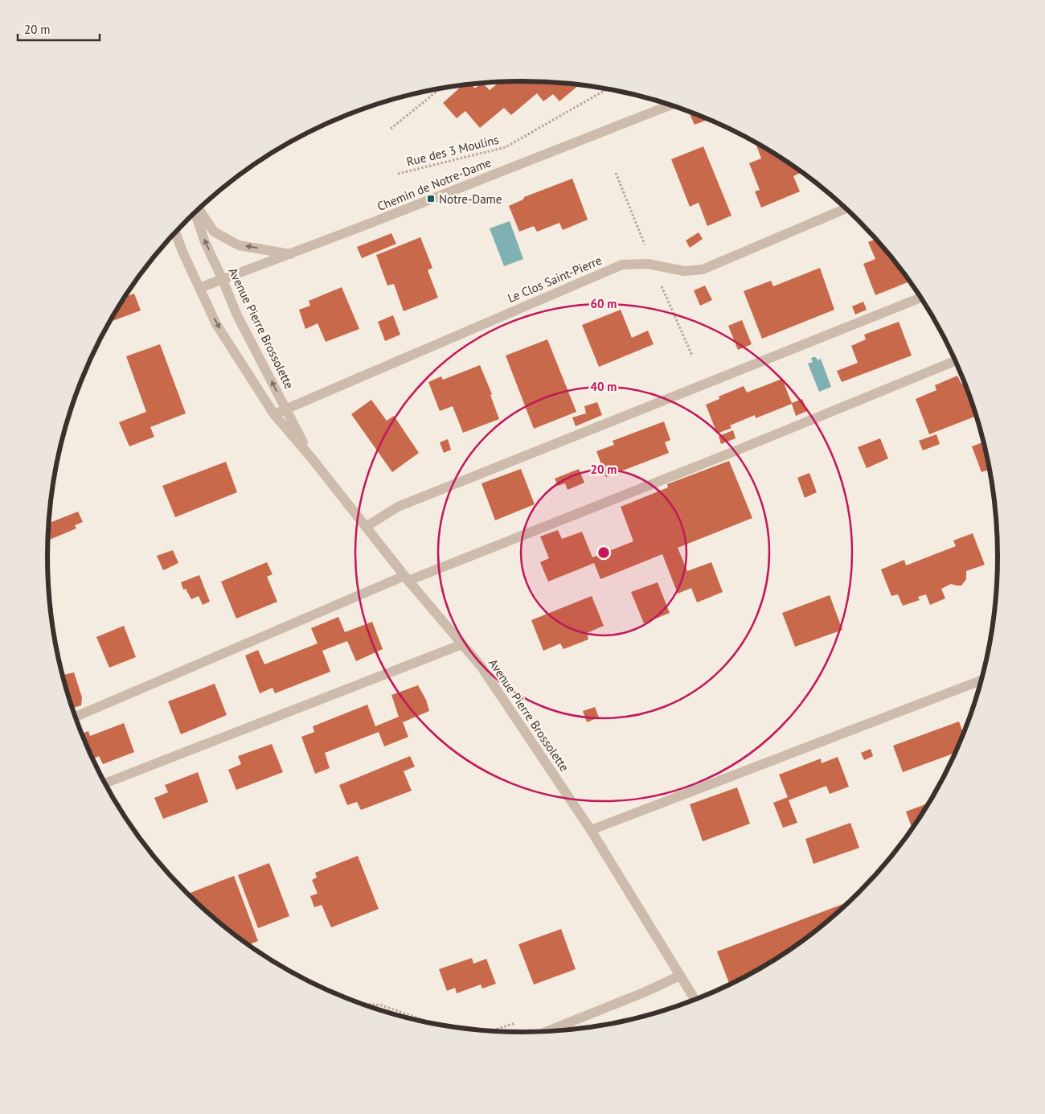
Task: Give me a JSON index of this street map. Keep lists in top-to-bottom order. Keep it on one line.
{"streets":{"street":["Chemin de Notre-Dame","Le Clos Saint-Pierre","Avenue Pierre Brossolette"],"path":["Rue des 3 Moulins"]},"crossings":[["Chemin de Notre-Dame","Avenue Pierre Brossolette"],["Le Clos Saint-Pierre","Avenue Pierre Brossolette"]],"places":{"transit":["Notre-Dame"]},"scale_bar":"20 m","rings":["60 m","40 m","20 m"]}
